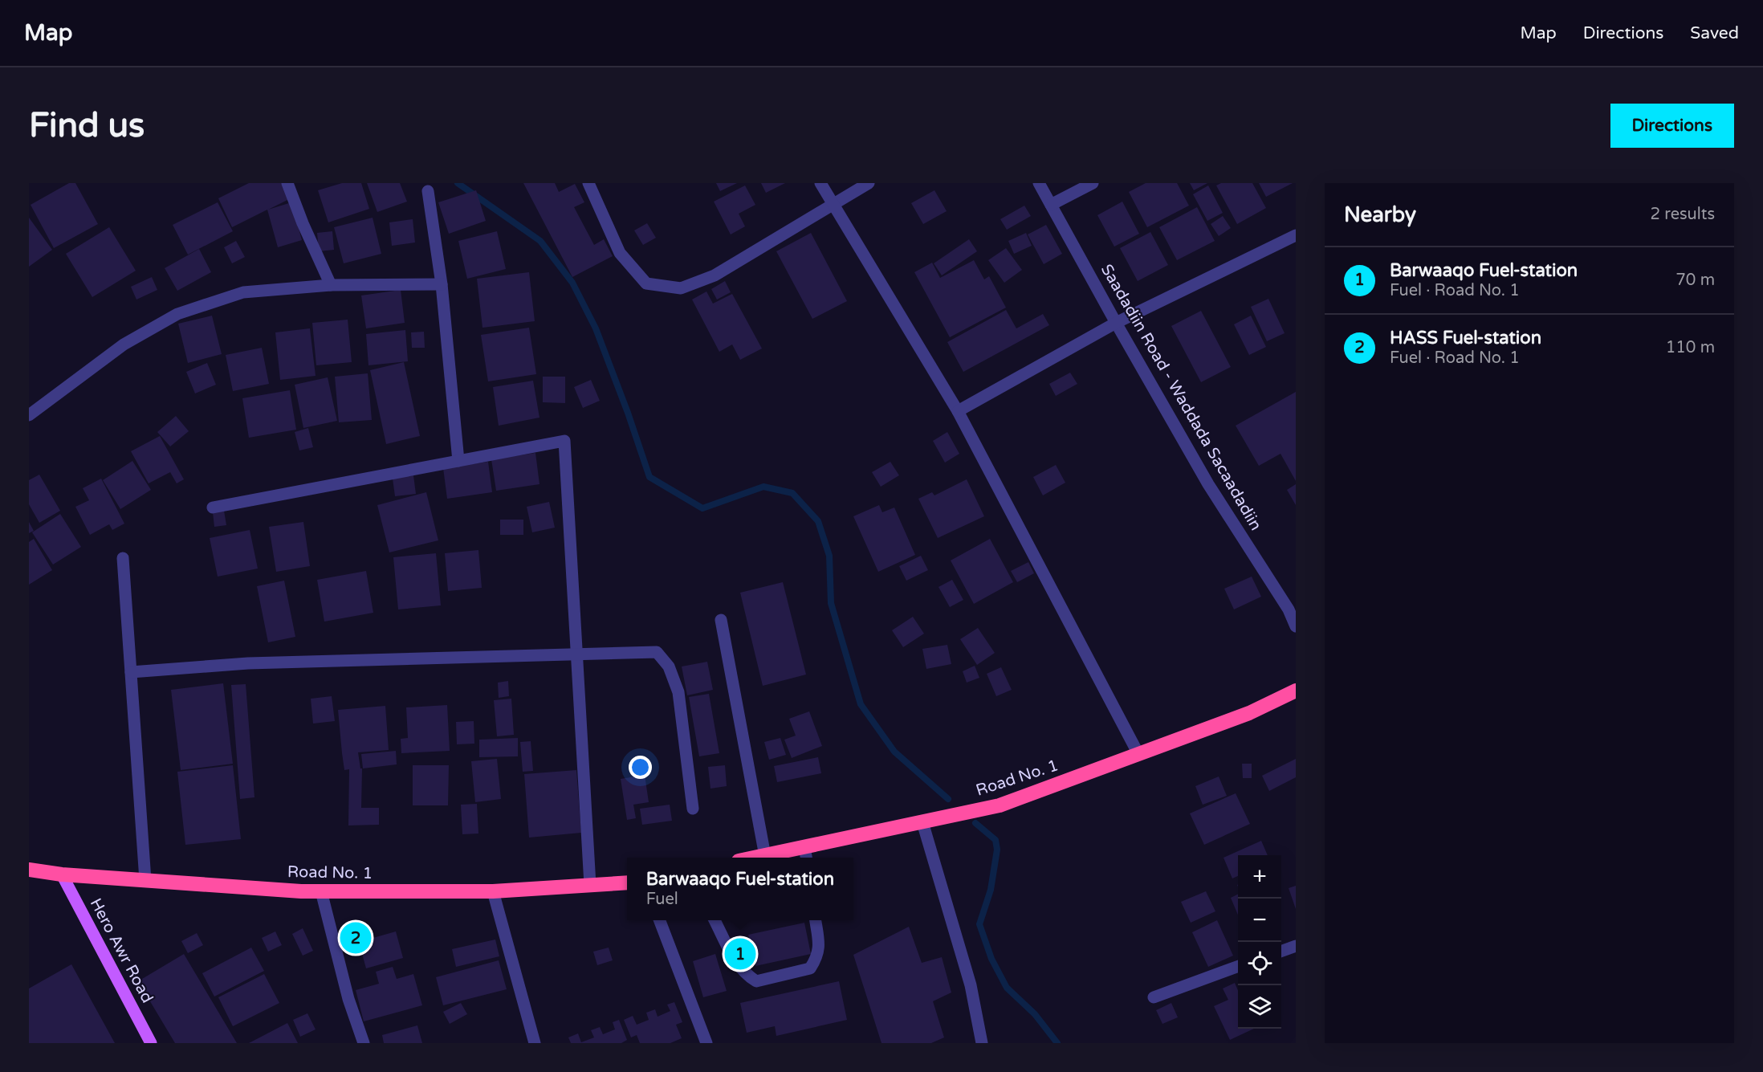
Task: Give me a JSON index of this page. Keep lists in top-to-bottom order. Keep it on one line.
{"streets":{"highway":["Road No. 1"],"main road":["Hero Awr Road"],"street":["Saadadiin Road - Waddada Sacaadadiin"]},"crossings":[["Road No. 1","Hero Awr Road"]],"page":{"header":"Map","nav":["Map","Directions","Saved"],"buttons":"Directions","title":"Find us","heading":["Nearby","2 results"],"list":[{"mark":"1","name":"Barwaaqo Fuel-station","note":"Fuel · Road No. 1","value":"70 m"},{"mark":"2","name":"HASS Fuel-station","note":"Fuel · Road No. 1","value":"110 m"}],"map_buttons":["+","−"],"popup":["Barwaaqo Fuel-station","Fuel"],"pins":["2","1"]}}
